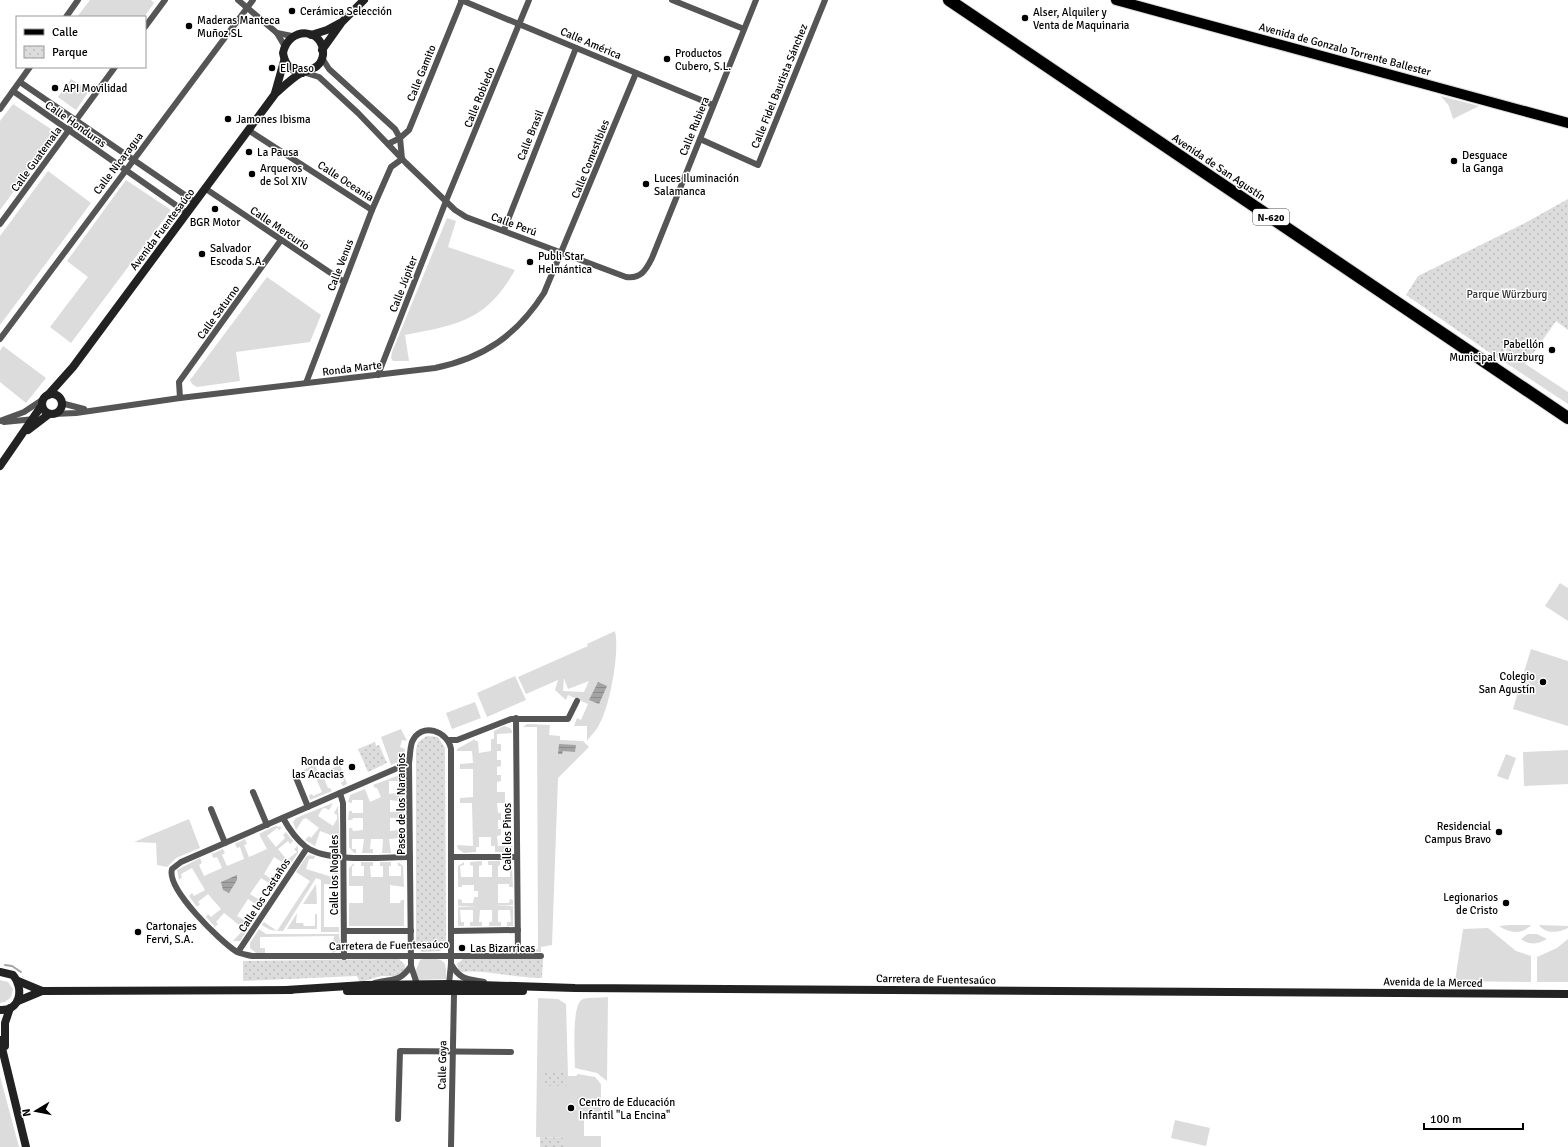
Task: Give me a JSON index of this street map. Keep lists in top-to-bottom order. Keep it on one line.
{"streets":{"highway":["Avenida de San Agustín","N-620"],"main road":["Avenida de Gonzalo Torrente Ballester","Avenida Fuentesaúco","Carretera de Fuentesaúco","Avenida de la Merced"],"street":["Calle América","Calle Gamito","Calle Fidel Bautista Sánchez","Calle Robledo","Calle Honduras","Calle Rubiera","Calle Brasil","Calle Guatemala","Calle Comestibles","Calle Nicaragua","Calle Oceanía","Calle Perú","Calle Mercurio","Calle Venus","Calle Júpiter","Calle Saturno","Ronda Marte","Paseo de los Naranjos","Calle los Pinos","Calle los Nogales","Calle los Castaños","Calle Goya"]},"crossings":[["Calle América","Calle Gamito"],["Calle América","Calle Robledo"],["Calle América","Calle Rubiera"],["Calle América","Calle Brasil"],["Calle América","Calle Comestibles"],["Calle Gamito","Calle Perú"],["Calle Fidel Bautista Sánchez","Calle Rubiera"],["Calle Robledo","Calle Perú"],["Calle Robledo","Calle Júpiter"],["Calle Honduras","Calle Guatemala"],["Calle Honduras","Calle Nicaragua"],["Calle Honduras","Avenida Fuentesaúco"],["Calle Rubiera","Calle Perú"],["Calle Brasil","Calle Perú"],["Calle Comestibles","Calle Perú"],["Calle Comestibles","Ronda Marte"],["Calle Oceanía","Avenida Fuentesaúco"],["Calle Oceanía","Calle Venus"],["Calle Perú","Avenida Fuentesaúco"],["Calle Perú","Calle Venus"],["Calle Perú","Calle Júpiter"],["Calle Perú","Ronda Marte"],["Calle Mercurio","Avenida Fuentesaúco"],["Calle Mercurio","Calle Venus"],["Calle Mercurio","Calle Saturno"],["Avenida Fuentesaúco","Ronda Marte"],["Calle Venus","Ronda Marte"],["Calle Júpiter","Ronda Marte"],["Calle Saturno","Ronda Marte"],["Paseo de los Naranjos","Carretera de Fuentesaúco"],["Calle los Pinos","Carretera de Fuentesaúco"],["Calle los Nogales","Carretera de Fuentesaúco"],["Calle los Castaños","Carretera de Fuentesaúco"],["Carretera de Fuentesaúco","Avenida de la Merced"],["Carretera de Fuentesaúco","Calle Goya"]],"parks":["Parque Würzburg"],"places":["Cerámica Selección","Alser, Alquiler y Venta de Maquinaria","Maderas Manteca Muñoz SL","Productos Cubero, S.L.","El Paso","API Movilidad","Jamones Ibisma","La Pausa","Desguace la Ganga","Arqueros de Sol XIV","Luces Iluminación Salamanca","BGR Motor","Salvador Escoda S.A.","Publi Star Helmántica","Pabellón Municipal Würzburg","Colegio San Agustín","Ronda de las Acacias","Residencial Campus Bravo","Legionarios de Cristo","Cartonajes Fervi, S.A.","Las Bizarricas","Centro de Educación Infantil \"La Encina\""],"legend":["Calle","Parque"],"scale_bar":"100 m","north":"left"}
